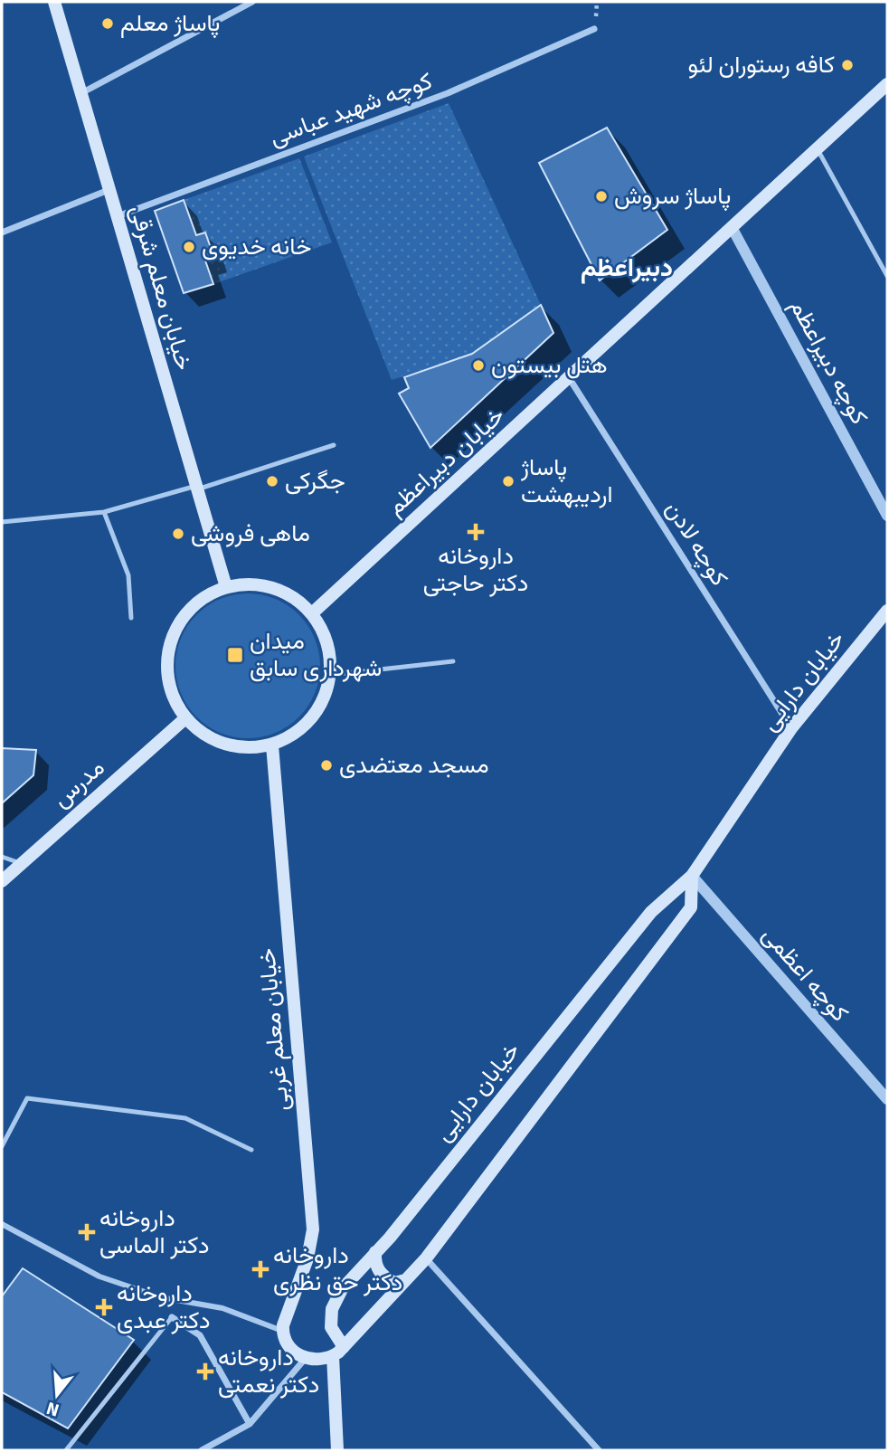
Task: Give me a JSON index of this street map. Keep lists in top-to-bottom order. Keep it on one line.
{"streets":{"main road":["خیابان معلم شرقی","خیابان دبیراعظم","خیابان دارایی","مدرس","خیابان معلم غربی"],"street":["کوچه شهید عباسی","کوچه دبیراعظم","کوچه لادن","کوچه اعظمی"]},"crossings":[["کوچه شهید عباسی","خیابان معلم شرقی"],["خیابان معلم شرقی","خیابان دبیراعظم"],["خیابان معلم شرقی","مدرس"],["خیابان معلم شرقی","خیابان معلم غربی"],["کوچه دبیراعظم","خیابان دبیراعظم"],["خیابان دبیراعظم","کوچه لادن"],["خیابان دبیراعظم","مدرس"],["خیابان دبیراعظم","خیابان معلم غربی"],["کوچه لادن","خیابان دارایی"],["خیابان دارایی","کوچه اعظمی"],["مدرس","خیابان معلم غربی"]],"districts":["دبیراعظم"],"places":{"other":["پاساژ معلم","کافه رستوران لئو","پاساژ سروش","خانه خدیوی","هتل بیستون","جگرکی","پاساژ اردیبهشت","ماهی فروشی","مسجد معتضدی"],"health":["داروخانه دکتر حاجتی","داروخانه دکتر الماسی","داروخانه دکتر حق نظری","داروخانه دکتر عبدی","داروخانه دکتر نعمتی"],"transit":["میدان شهرداری سابق"]},"north":"bottom"}
